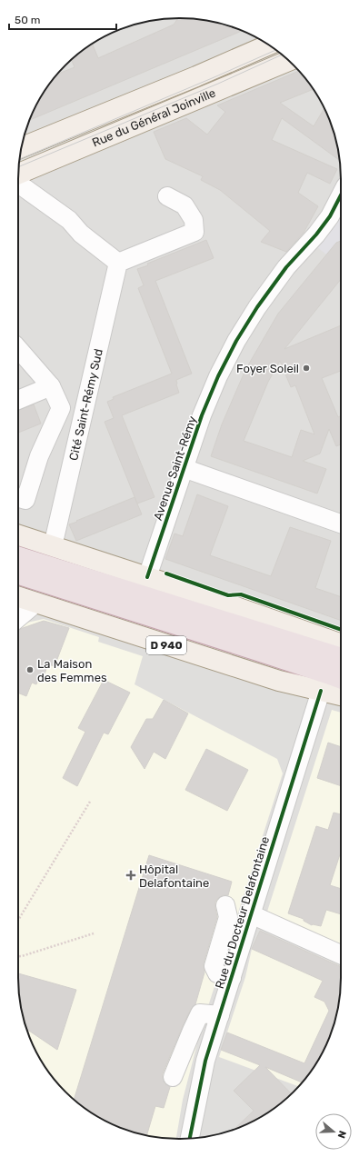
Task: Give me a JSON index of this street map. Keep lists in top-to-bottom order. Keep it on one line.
{"streets":{"main road":["Rue du Général Joinville","D 940"],"street":["Cité Saint-Rémy Sud","Avenue Saint-Rémy","Rue du Docteur Delafontaine"]},"crossings":[["D 940","Rue du Docteur Delafontaine"]],"places":{"other":["Foyer Soleil","La Maison des Femmes"],"health":["Hôpital Delafontaine"]},"scale_bar":"50 m","north":"right"}
